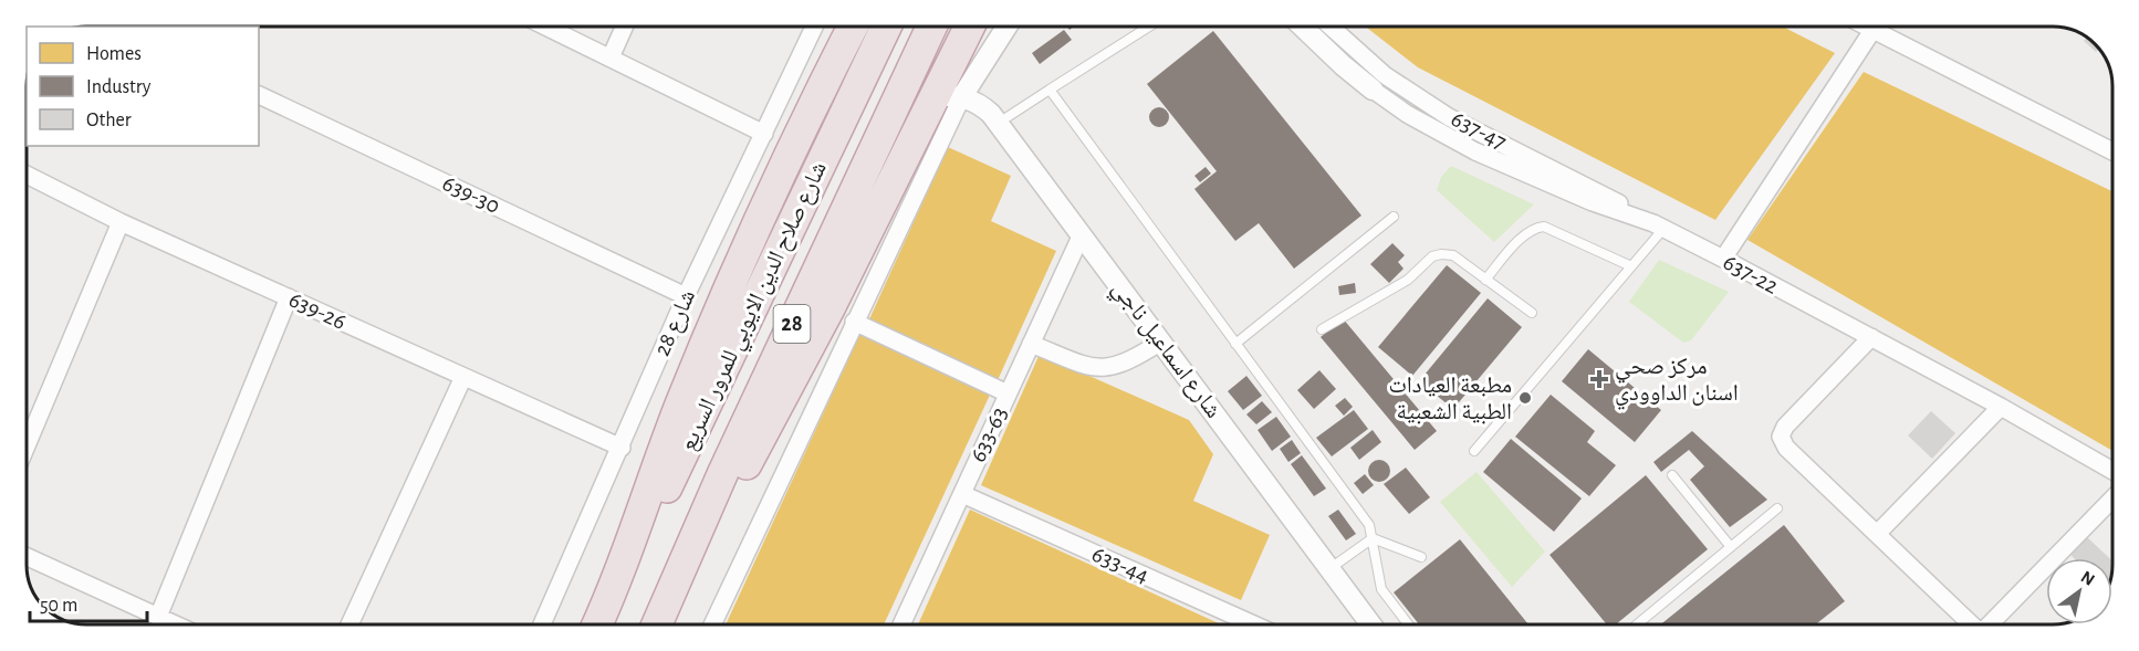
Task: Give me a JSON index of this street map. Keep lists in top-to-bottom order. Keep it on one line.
{"streets":{"highway":["شارع صلاح الدين الايوبي للمرور السريع","28"],"street":["637-47","639-30","637-22","639-26","شارع 28","شارع اسماعيل ناجي","633-63","633-44"]},"crossings":[["637-47","637-22"],["639-30","شارع 28"],["639-26","شارع 28"],["شارع اسماعيل ناجي","633-63"],["633-63","633-44"]],"places":{"health":["مركز صحي اسنان الداوودي"],"other":["مطبعة العيادات الطبية الشعبية"]},"legend":["Homes","Industry","Other"],"scale_bar":"50 m","north":"top right"}
